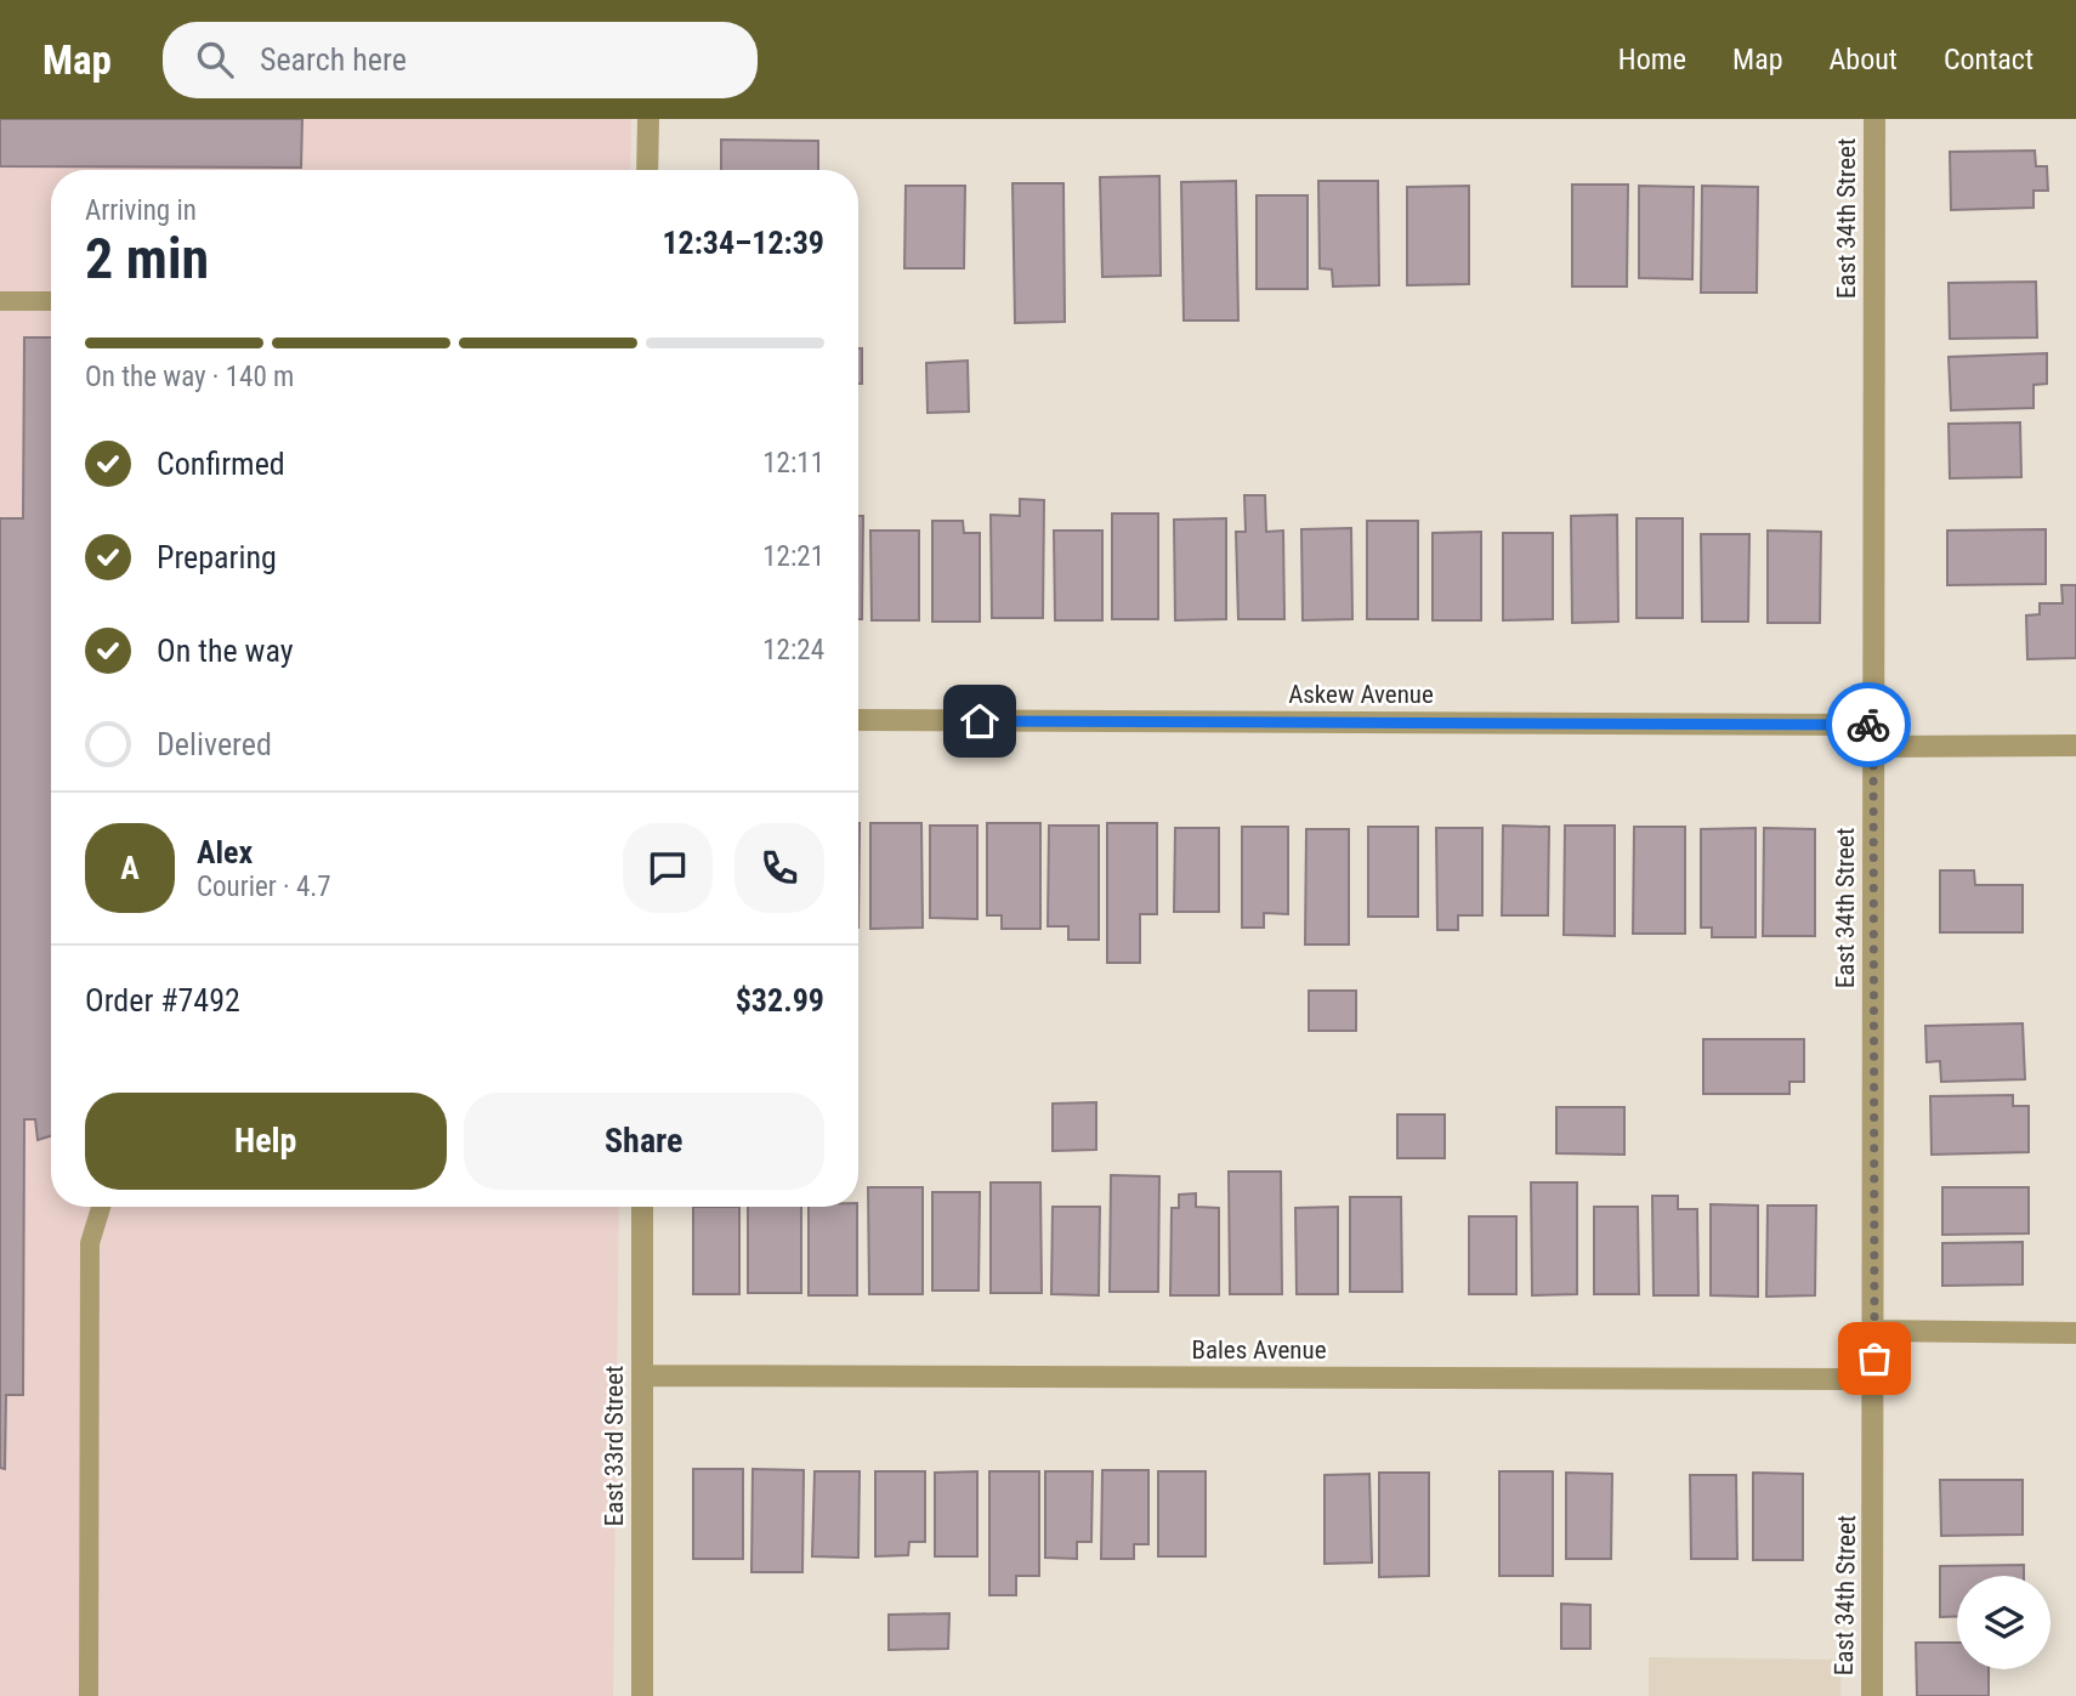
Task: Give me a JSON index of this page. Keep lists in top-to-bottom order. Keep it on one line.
{"streets":{"street":["East 34th Street","Askew Avenue","Bales Avenue","East 33rd Street"]},"crossings":[["East 34th Street","Askew Avenue"],["East 34th Street","Bales Avenue"],["Bales Avenue","East 33rd Street"]],"page":{"header":"Map","search":"Search here","nav":["Home","Map","About","Contact"],"heading":["2 min","Arriving in","12:34–12:39"],"panel":["Alex","Courier · 4.7","Order #7492","$32.99"],"bar":"On the way · 140 m","list":[["Confirmed","12:11"],["Preparing","12:21"],["On the way","12:24"],"Delivered"],"round":"A","buttons":["Help","Share"]}}
